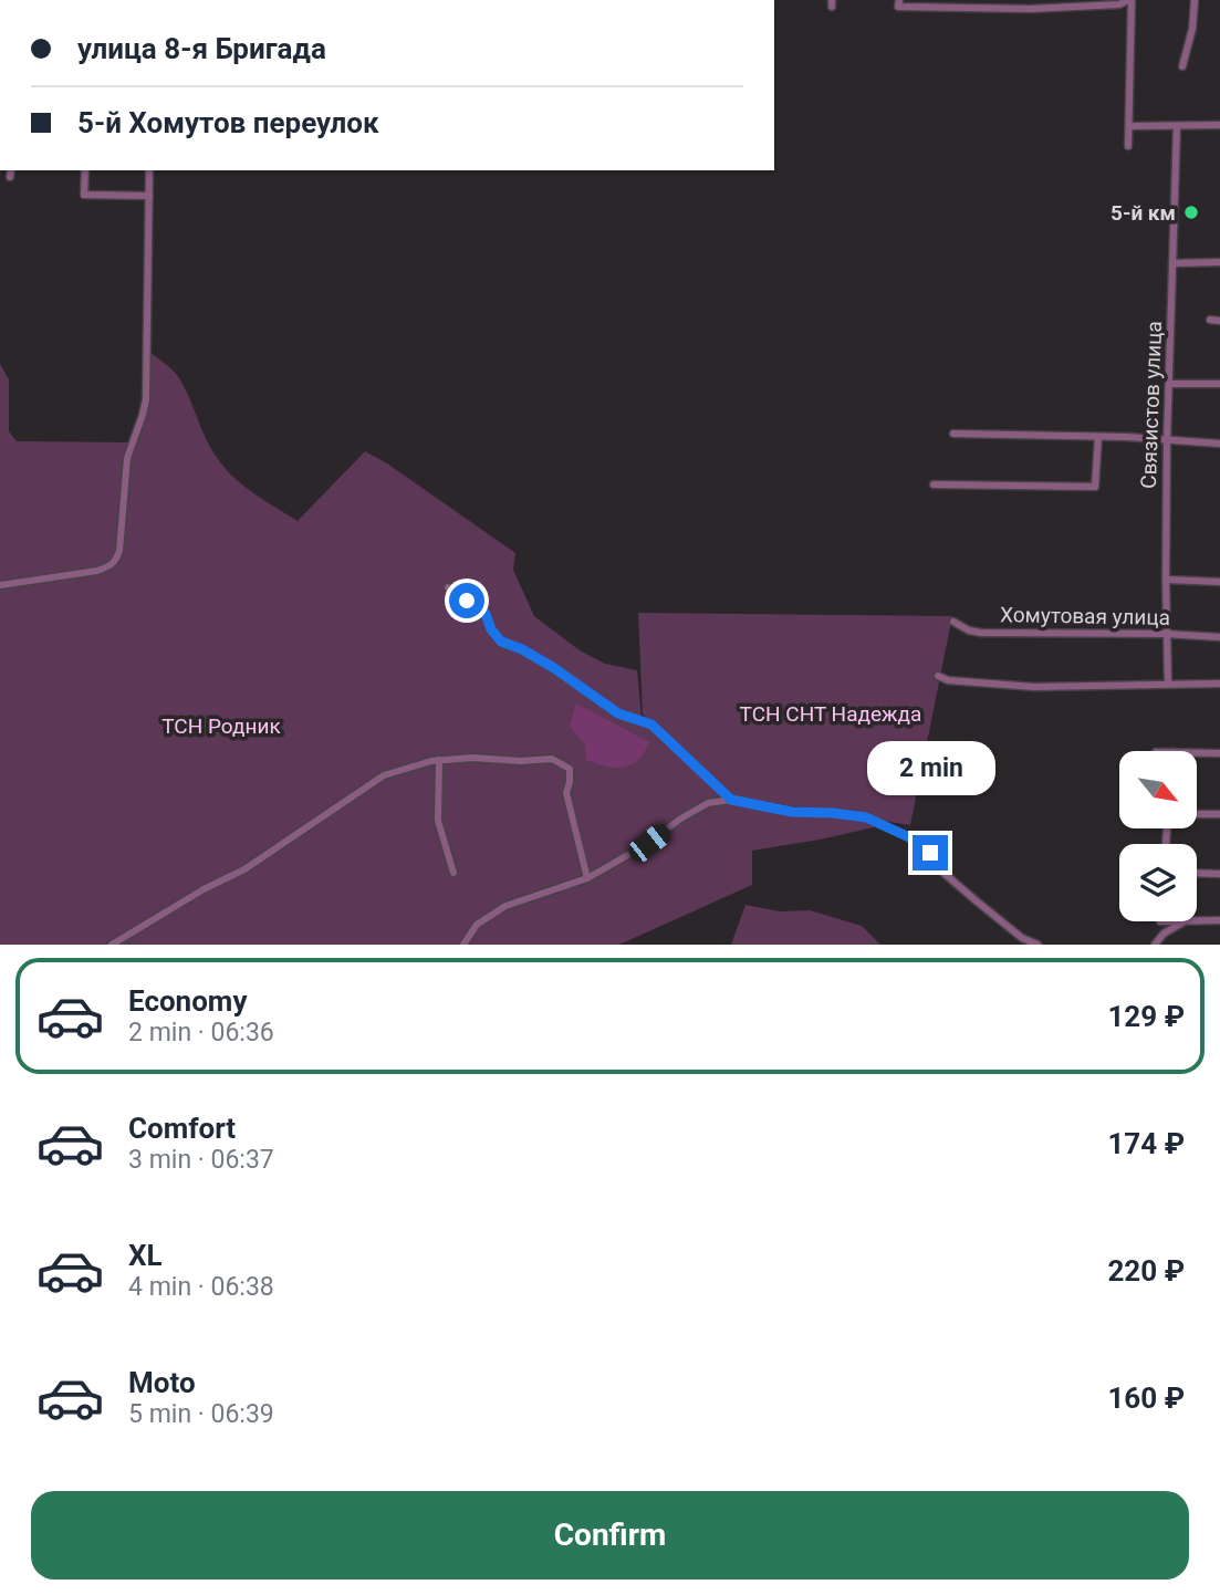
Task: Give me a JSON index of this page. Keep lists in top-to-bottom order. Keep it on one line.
{"streets":{"street":["Связистов улица","Хомутовая улица"]},"crossings":[["Связистов улица","Хомутовая улица"]],"parks":["ТСН СНТ Надежда","ТСН Родник"],"places":["5-й км"],"north":"bottom right","page":{"banner":["улица 8-я Бригада","5-й Хомутов переулок"],"bubble":"2 min","list":[{"name":"Economy","note":"2 min · 06:36","value":"129 ₽"},{"name":"Comfort","note":"3 min · 06:37","value":"174 ₽"},{"name":"XL","note":"4 min · 06:38","value":"220 ₽"},{"name":"Moto","note":"5 min · 06:39","value":"160 ₽"}],"buttons":"Confirm"}}
